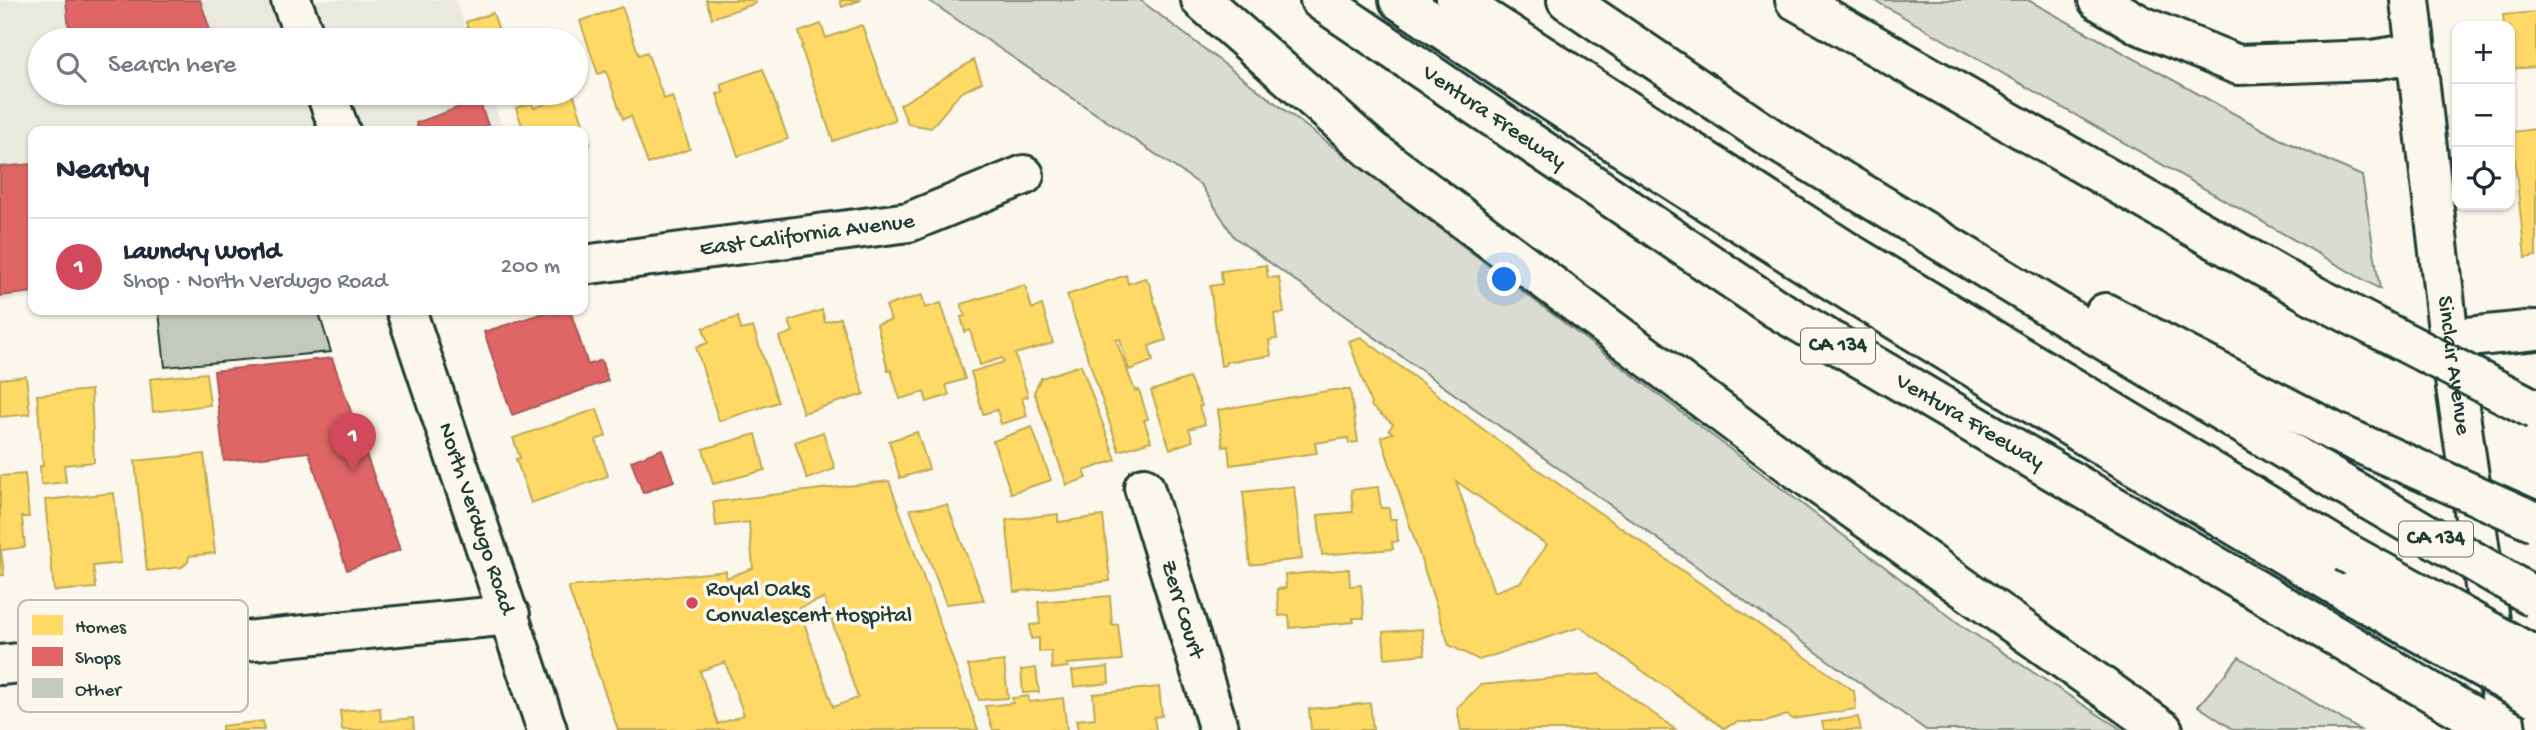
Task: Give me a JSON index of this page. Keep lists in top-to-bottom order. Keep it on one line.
{"streets":{"main road":["Ventura Freeway","East California Avenue","CA 134","Sinclair Avenue","North Verdugo Road","Zerr Court"]},"places":["Royal Oaks Convalescent Hospital"],"legend":["Homes","Shops","Other"],"page":{"map_buttons":["+","−"],"search":"Search here","heading":"Nearby","list":[{"mark":"1","name":"Laundry World","note":"Shop · North Verdugo Road","value":"200 m"}],"pins":"1"}}
